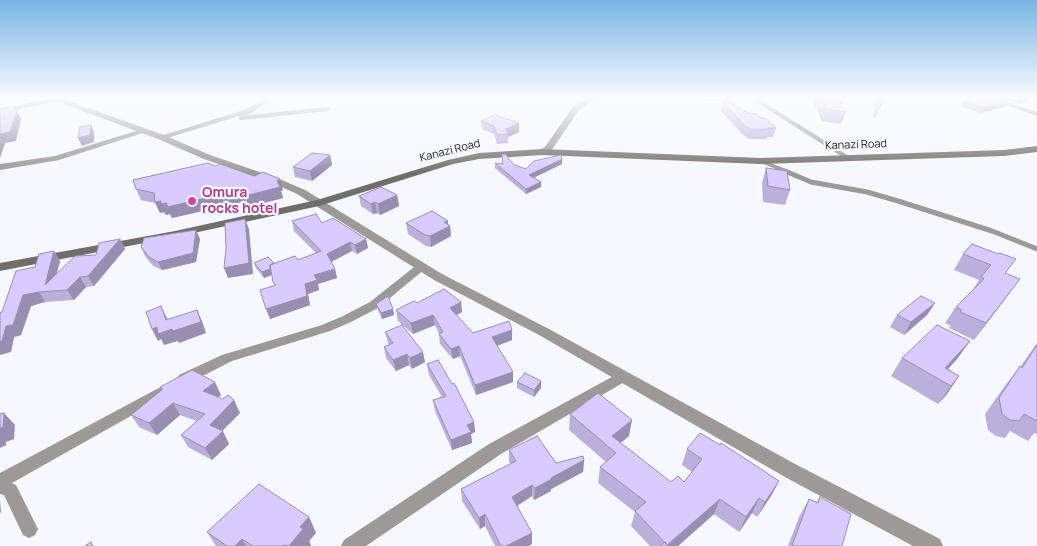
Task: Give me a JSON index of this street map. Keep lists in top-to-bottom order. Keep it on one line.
{"streets":{"main road":["Kanazi Road"]},"places":["Omura rocks hotel"]}
